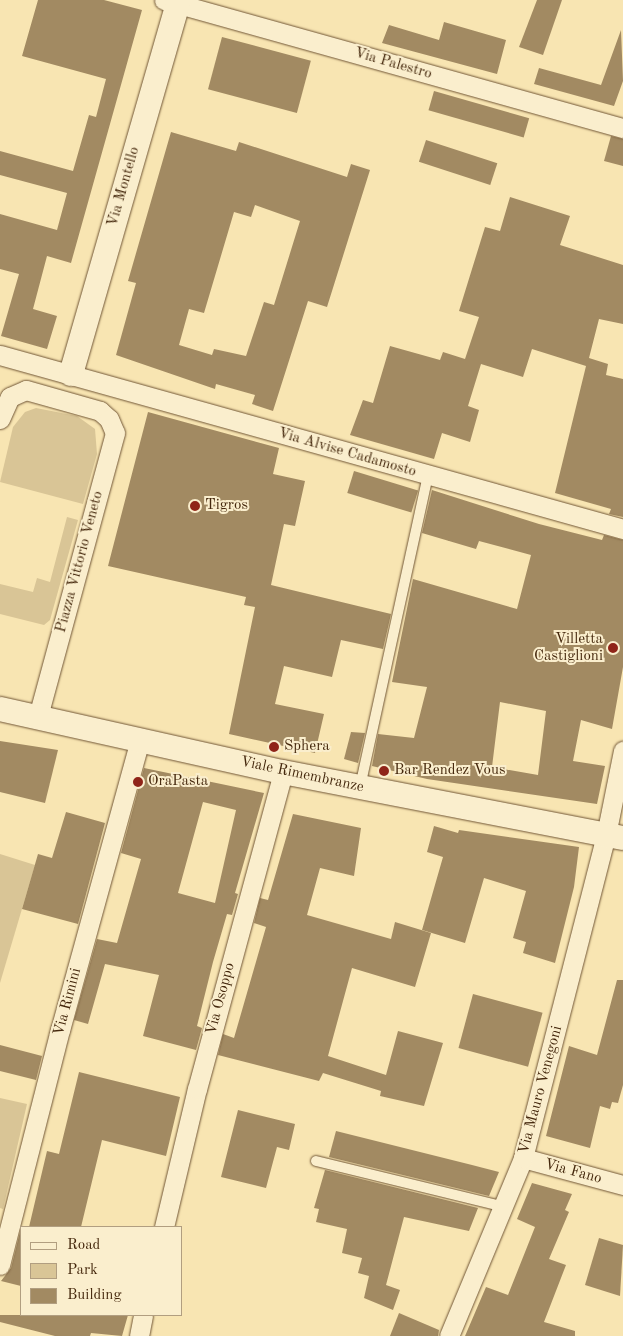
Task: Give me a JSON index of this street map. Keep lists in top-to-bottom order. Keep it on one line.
{"streets":{"street":["Via Palestro","Via Montello","Via Alvise Cadamosto","Piazza Vittorio Veneto","Viale Rimembranze","Via Osoppo","Via Rimini","Via Mauro Venegoni","Via Fano"]},"crossings":[["Via Palestro","Via Montello"],["Via Montello","Via Alvise Cadamosto"],["Via Montello","Piazza Vittorio Veneto"],["Via Alvise Cadamosto","Piazza Vittorio Veneto"],["Piazza Vittorio Veneto","Viale Rimembranze"],["Viale Rimembranze","Via Osoppo"],["Viale Rimembranze","Via Rimini"],["Viale Rimembranze","Via Mauro Venegoni"],["Via Mauro Venegoni","Via Fano"]],"places":["Tigros","Villetta Castiglioni","Sphera","Bar Rendez Vous","OraPasta"],"legend":["Road","Park","Building"]}
